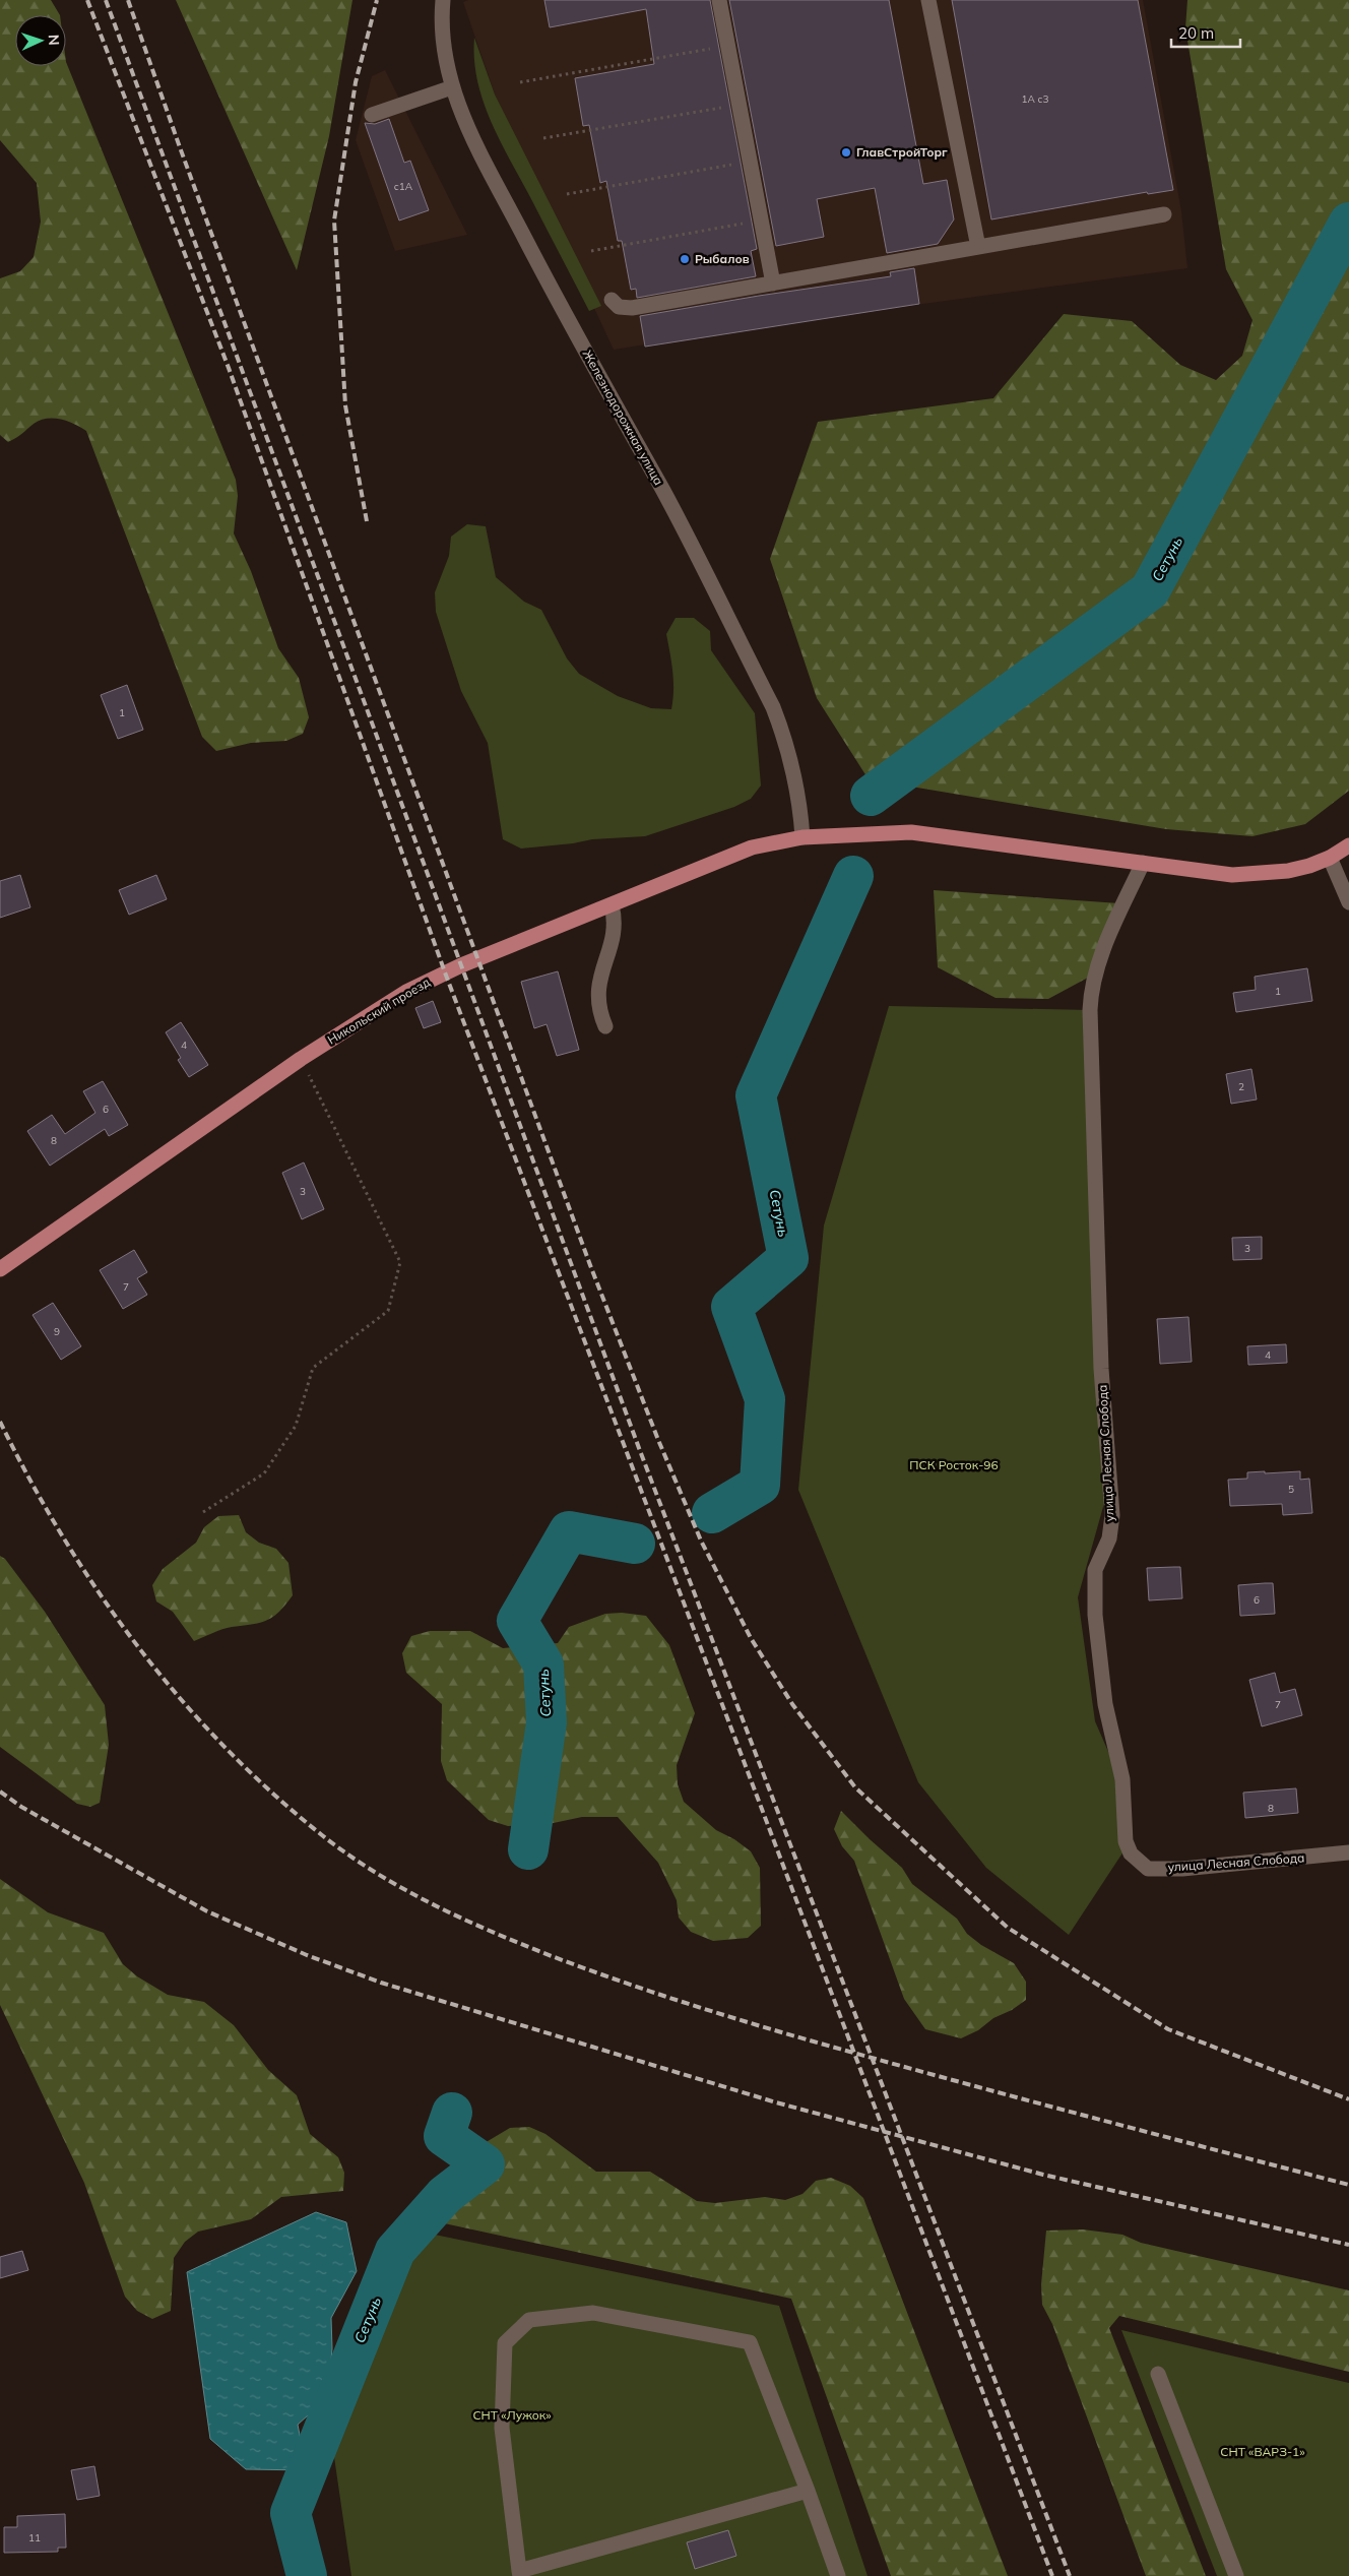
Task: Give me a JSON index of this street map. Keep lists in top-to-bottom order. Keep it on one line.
{"streets":{"main road":["Никольский проезд"],"street":["Железнодорожная улица","улица Лесная Слобода"]},"crossings":[["Железнодорожная улица","Никольский проезд"],["Никольский проезд","улица Лесная Слобода"]],"water":["Сетунь"],"parks":["ПСК Росток-96","СНТ «Лужок»","СНТ «ВАРЗ-1»"],"places":["ГлавСтройТорг","Рыбалов"],"house_numbers":["1А с3","с1А","1","1","4","2","6","8","3","3","7","9","4","5","6","7","8","11"],"scale_bar":"20 m","north":"right"}
